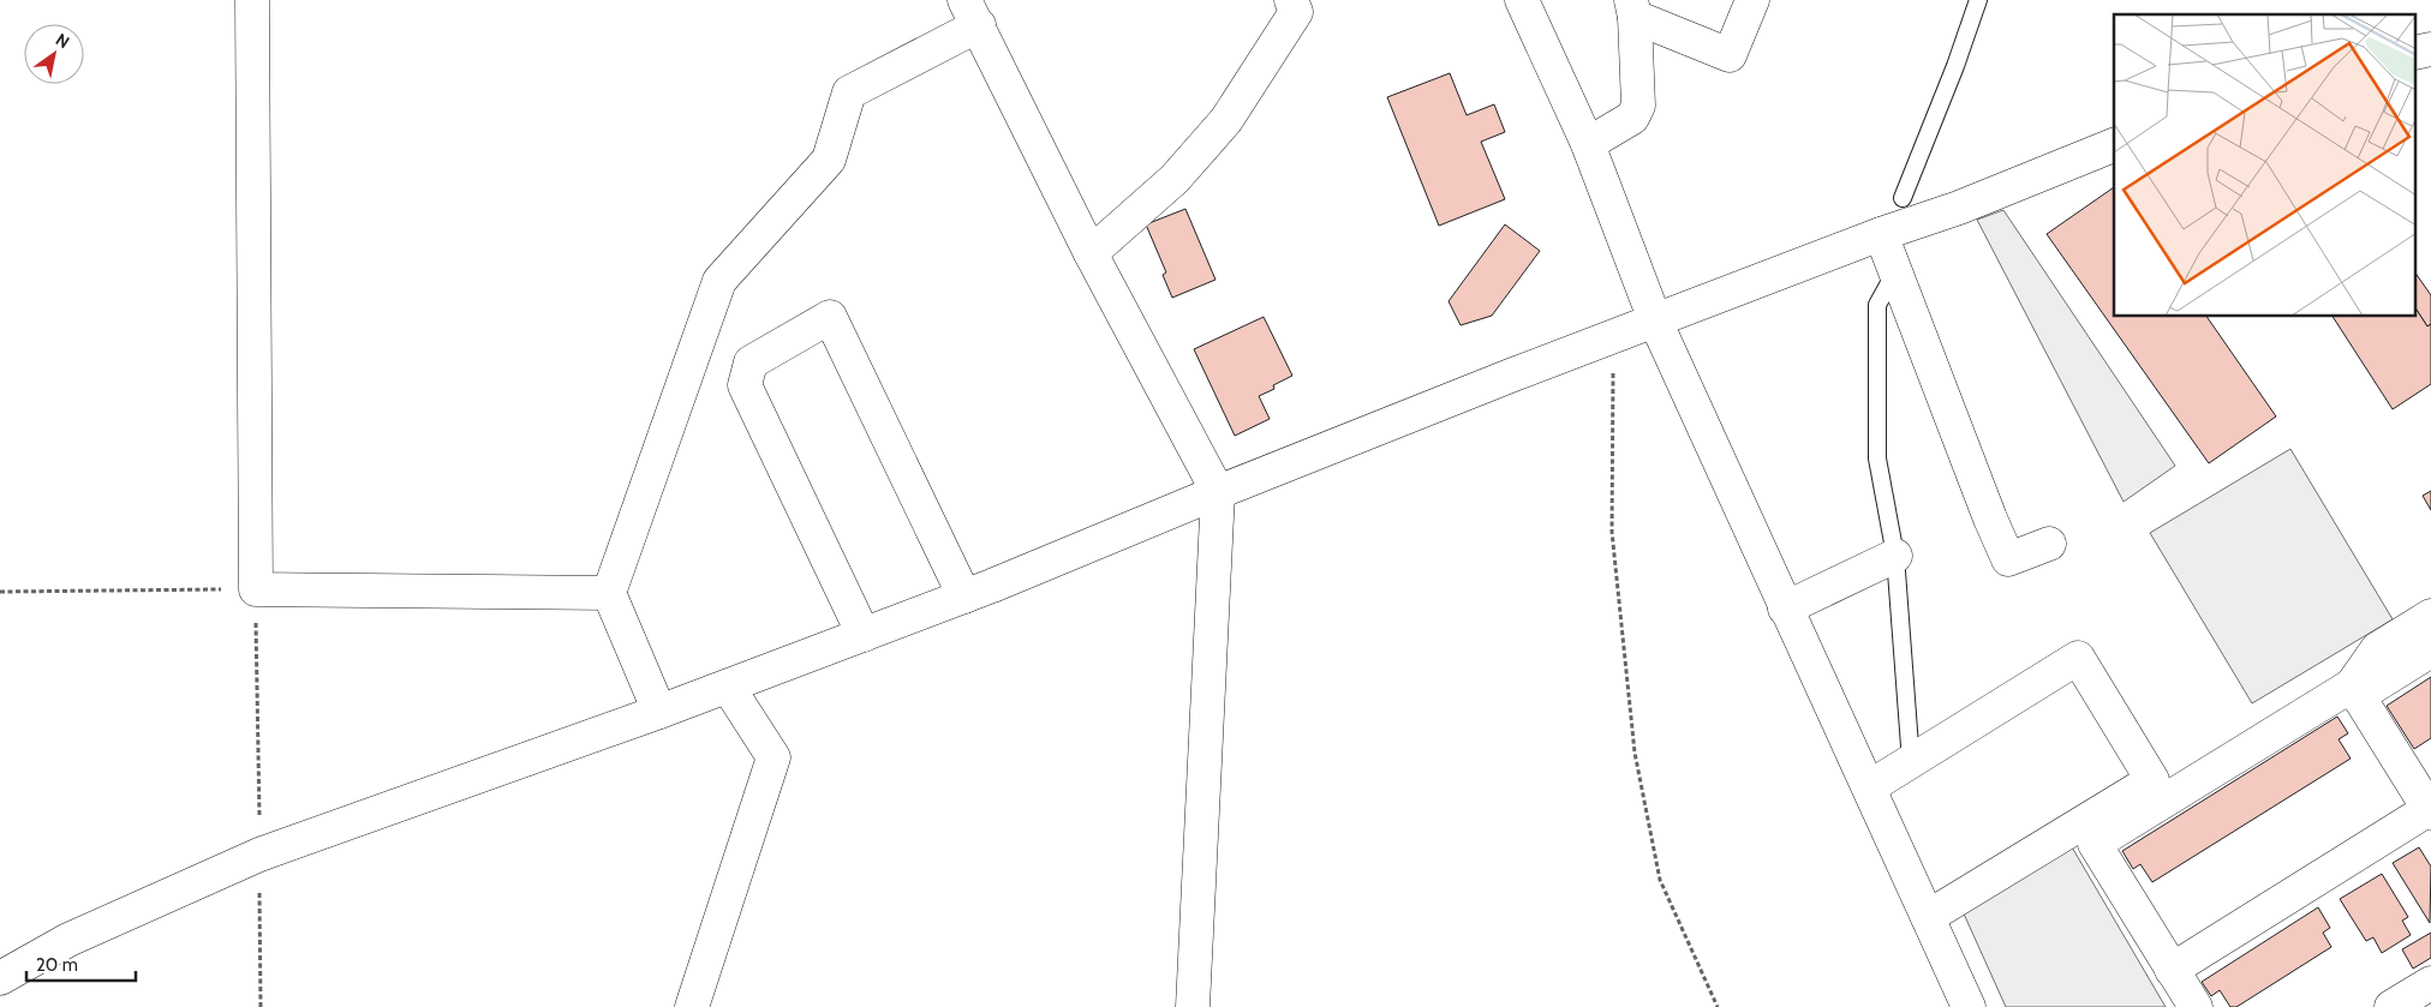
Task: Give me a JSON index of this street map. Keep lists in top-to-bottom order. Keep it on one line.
{"scale_bar":"20 m","north":"top right"}
